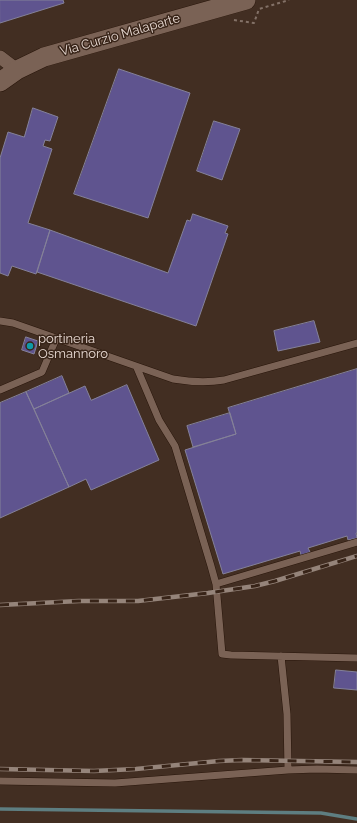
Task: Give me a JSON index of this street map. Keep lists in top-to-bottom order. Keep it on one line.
{"streets":{"street":["Via Curzio Malaparte"]},"places":["portineria Osmannoro"]}
